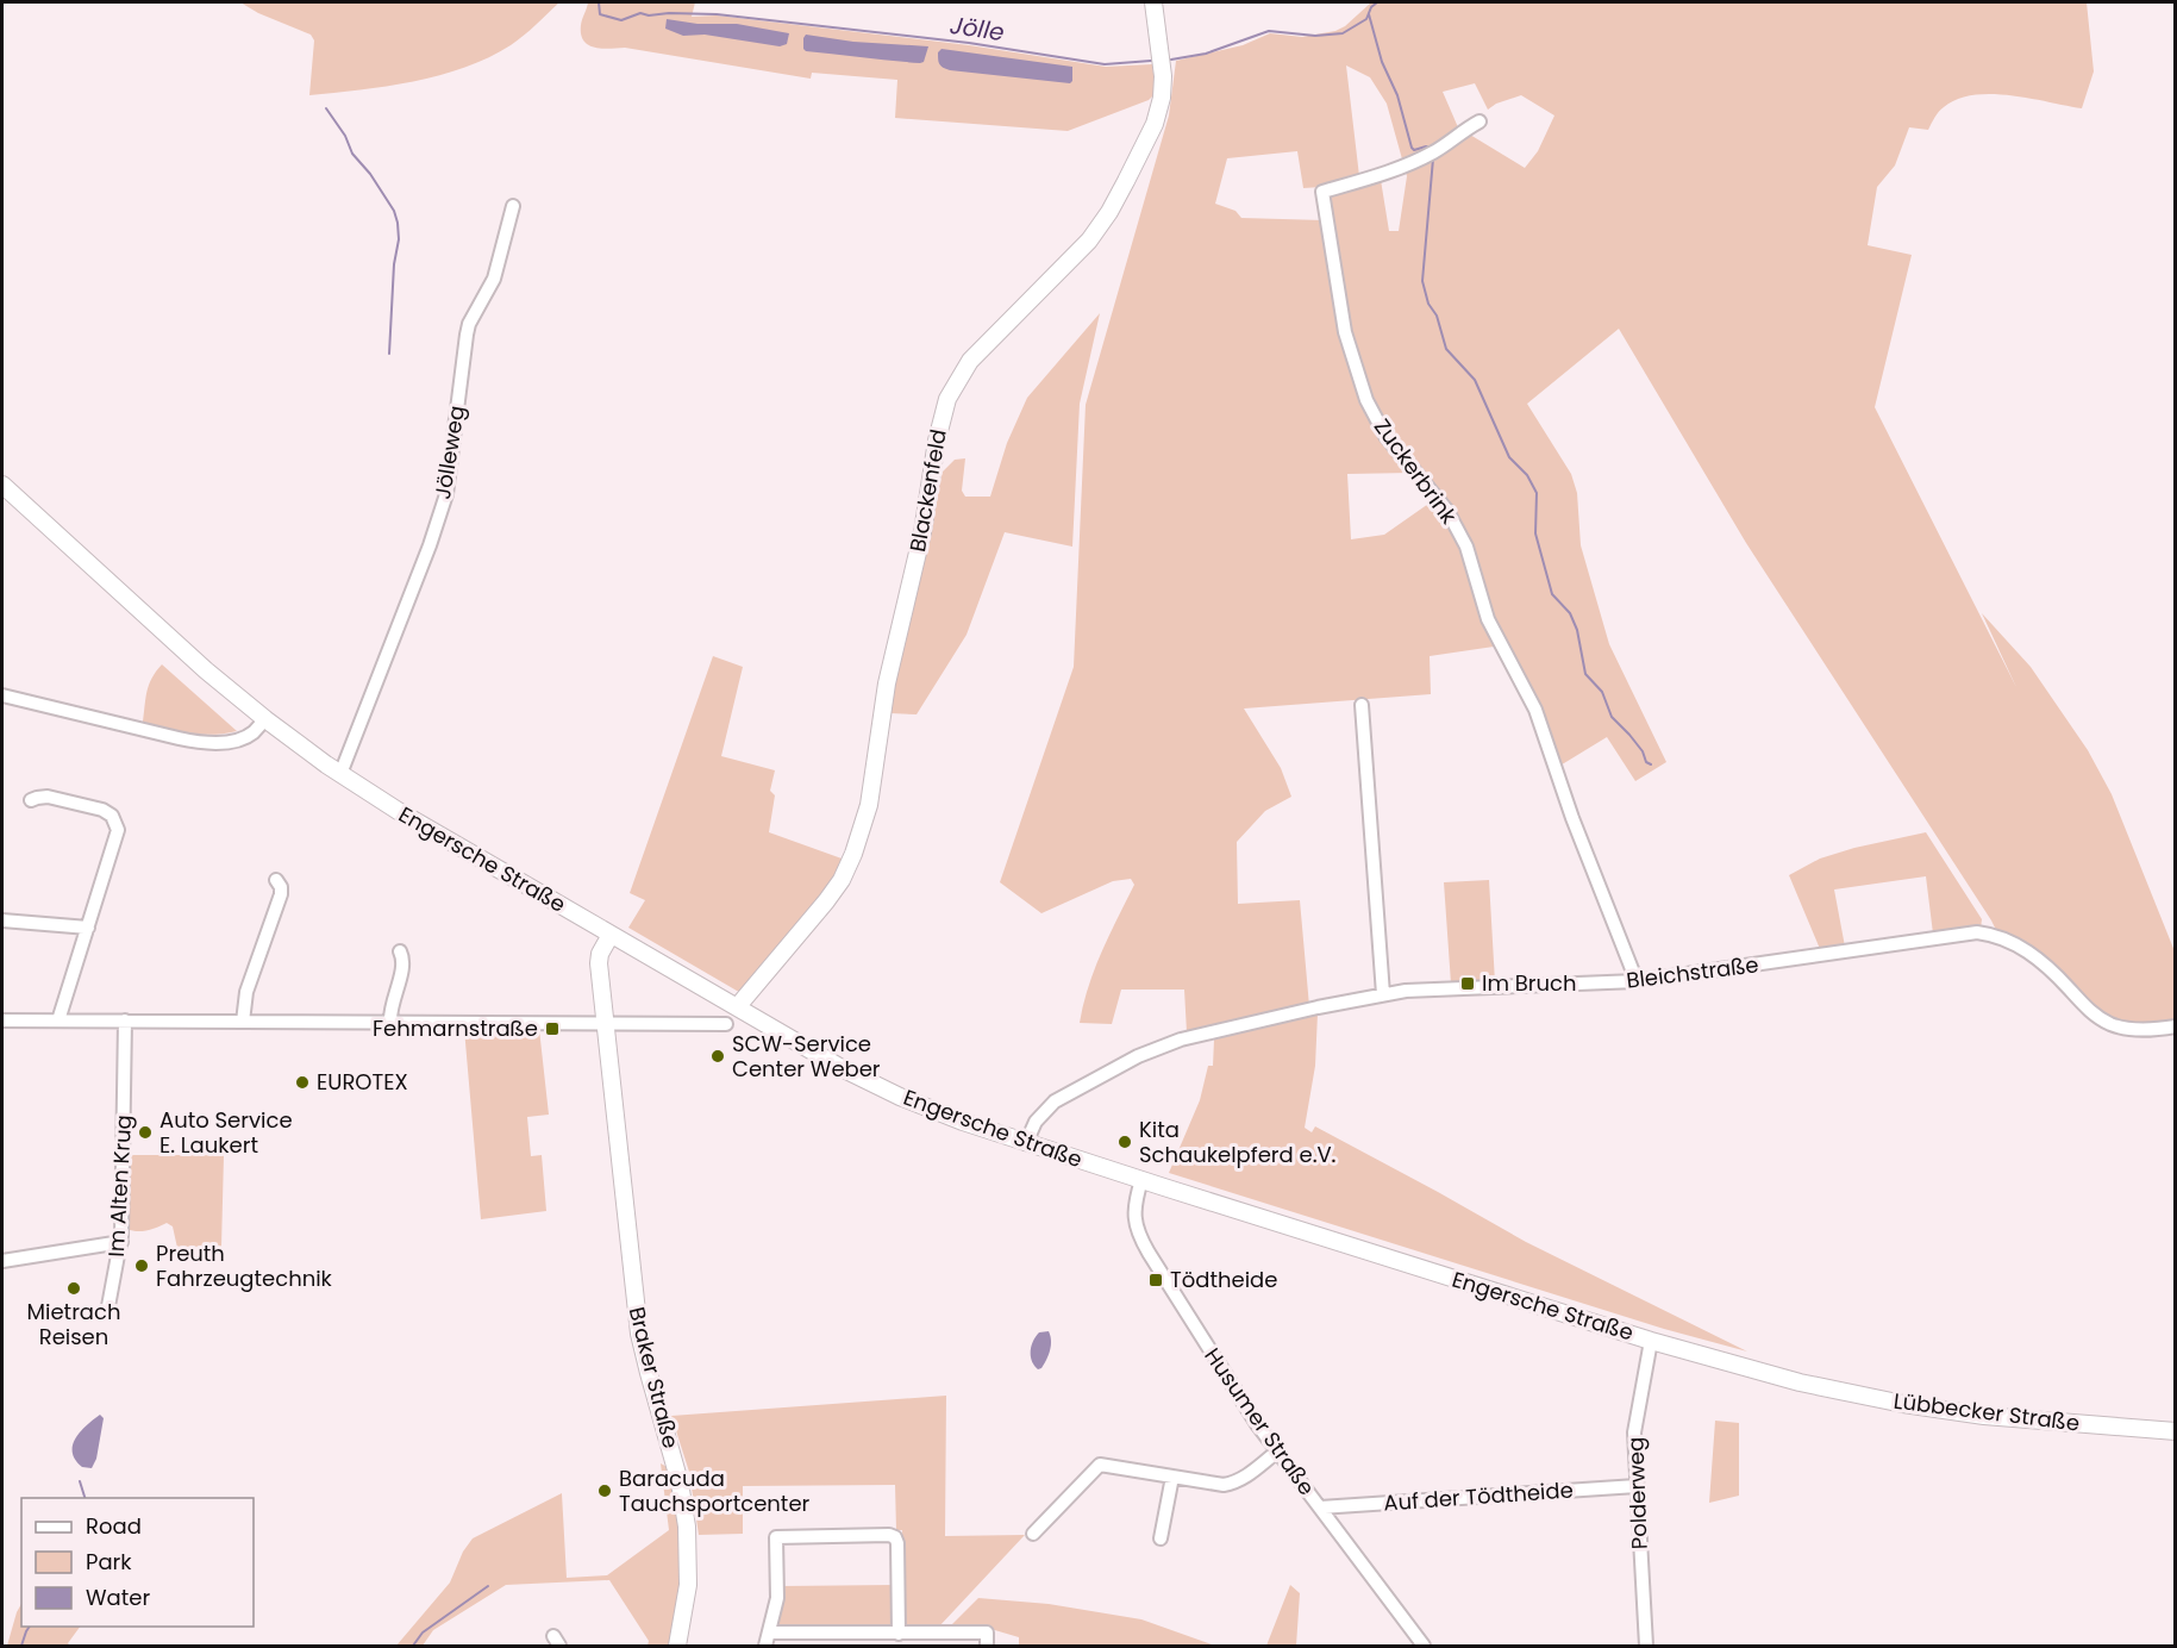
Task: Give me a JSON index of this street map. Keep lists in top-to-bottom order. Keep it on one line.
{"streets":{"main road":["Blackenfeld","Engersche Straße","Braker Straße","Lübbecker Straße"],"street":["Jölleweg","Zuckerbrink","Bleichstraße","Im Alten Krug","Husumer Straße","Polderweg","Auf der Tödtheide"]},"crossings":[["Jölleweg","Engersche Straße"],["Zuckerbrink","Bleichstraße"],["Blackenfeld","Engersche Straße"],["Engersche Straße","Bleichstraße"],["Engersche Straße","Braker Straße"],["Engersche Straße","Lübbecker Straße"],["Engersche Straße","Husumer Straße"],["Engersche Straße","Polderweg"],["Husumer Straße","Auf der Tödtheide"],["Polderweg","Auf der Tödtheide"]],"water":["Jölle"],"places":{"transit":["Im Bruch","Fehmarnstraße","Tödtheide"],"other":["SCW-Service Center Weber","EUROTEX","Auto Service E. Laukert","Kita Schaukelpferd e.V.","Preuth Fahrzeugtechnik","Mietrach Reisen","Baracuda Tauchsportcenter"]},"legend":["Road","Park","Water"]}
